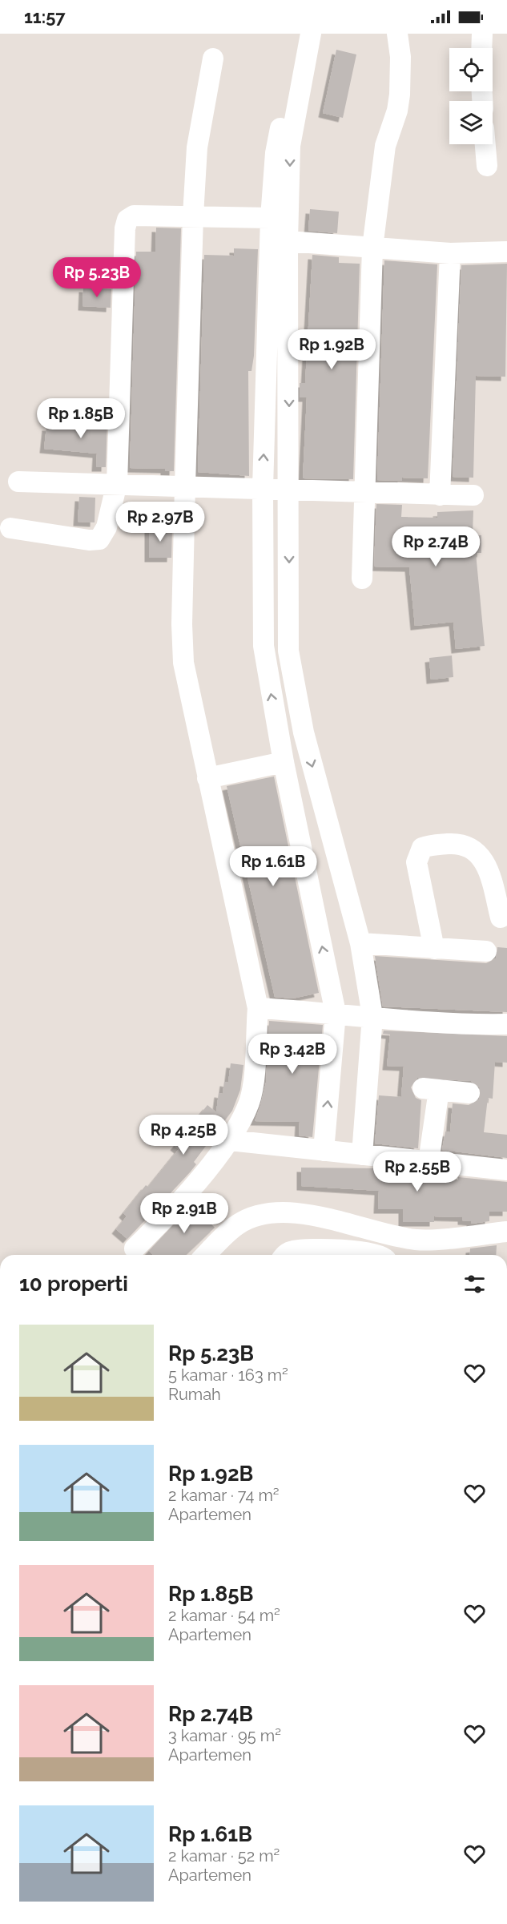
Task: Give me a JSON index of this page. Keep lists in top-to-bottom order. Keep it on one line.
{"page":{"status":"11:57","price":["Rp 5.23B","Rp 1.92B","Rp 1.85B","Rp 2.97B","Rp 2.74B","Rp 1.61B","Rp 3.42B","Rp 4.25B","Rp 2.55B","Rp 2.91B"],"heading":"10 properti","list":[{"name":"Rp 5.23B","note":"5 kamar · 163 m² · Rumah"},{"name":"Rp 1.92B","note":"2 kamar · 74 m² · Apartemen"},{"name":"Rp 1.85B","note":"2 kamar · 54 m² · Apartemen"},{"name":"Rp 2.74B","note":"3 kamar · 95 m² · Apartemen"},{"name":"Rp 1.61B","note":"2 kamar · 52 m² · Apartemen"}]}}
